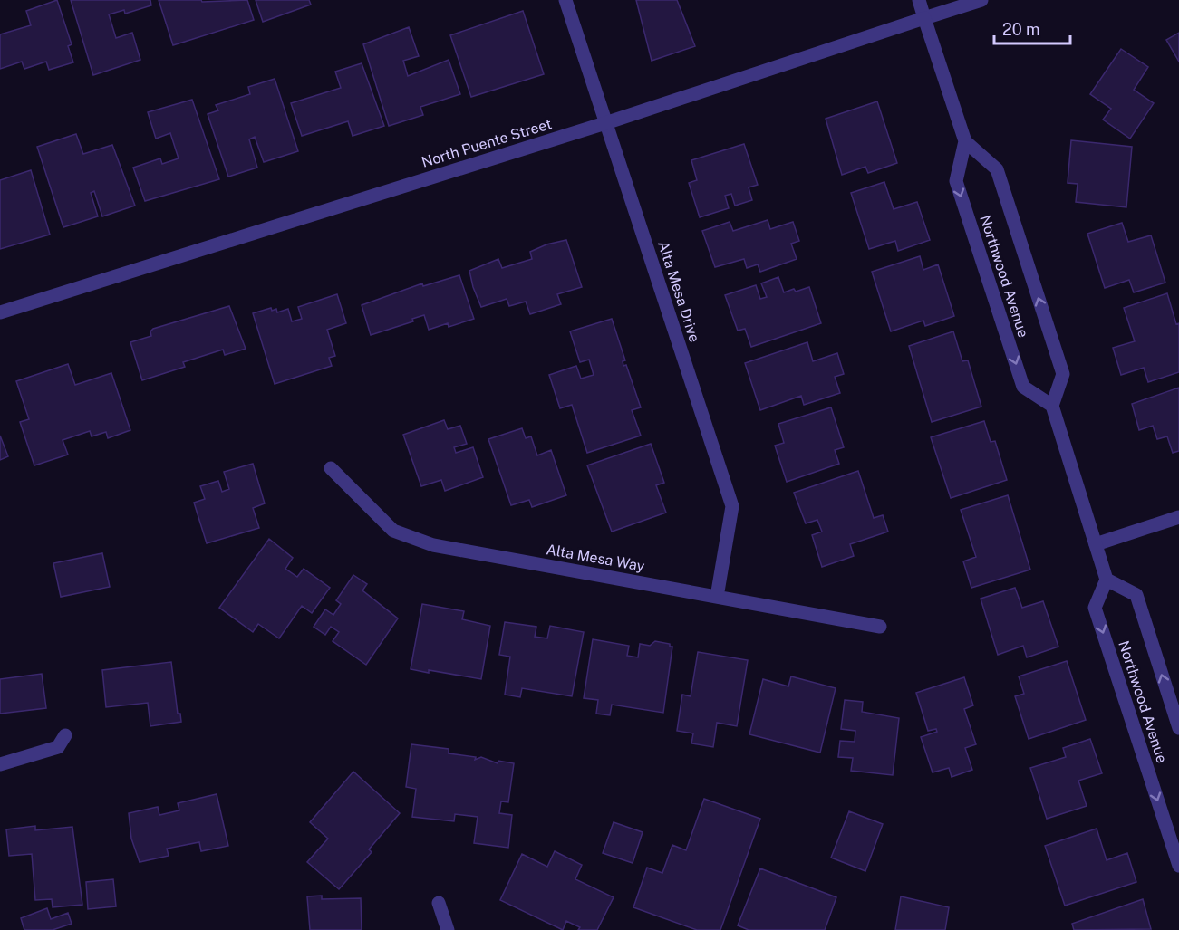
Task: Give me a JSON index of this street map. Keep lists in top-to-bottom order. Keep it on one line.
{"streets":{"street":["North Puente Street","Northwood Avenue","Alta Mesa Drive","Alta Mesa Way"]},"crossings":[["North Puente Street","Alta Mesa Drive"],["Alta Mesa Drive","Alta Mesa Way"]],"scale_bar":"20 m"}
